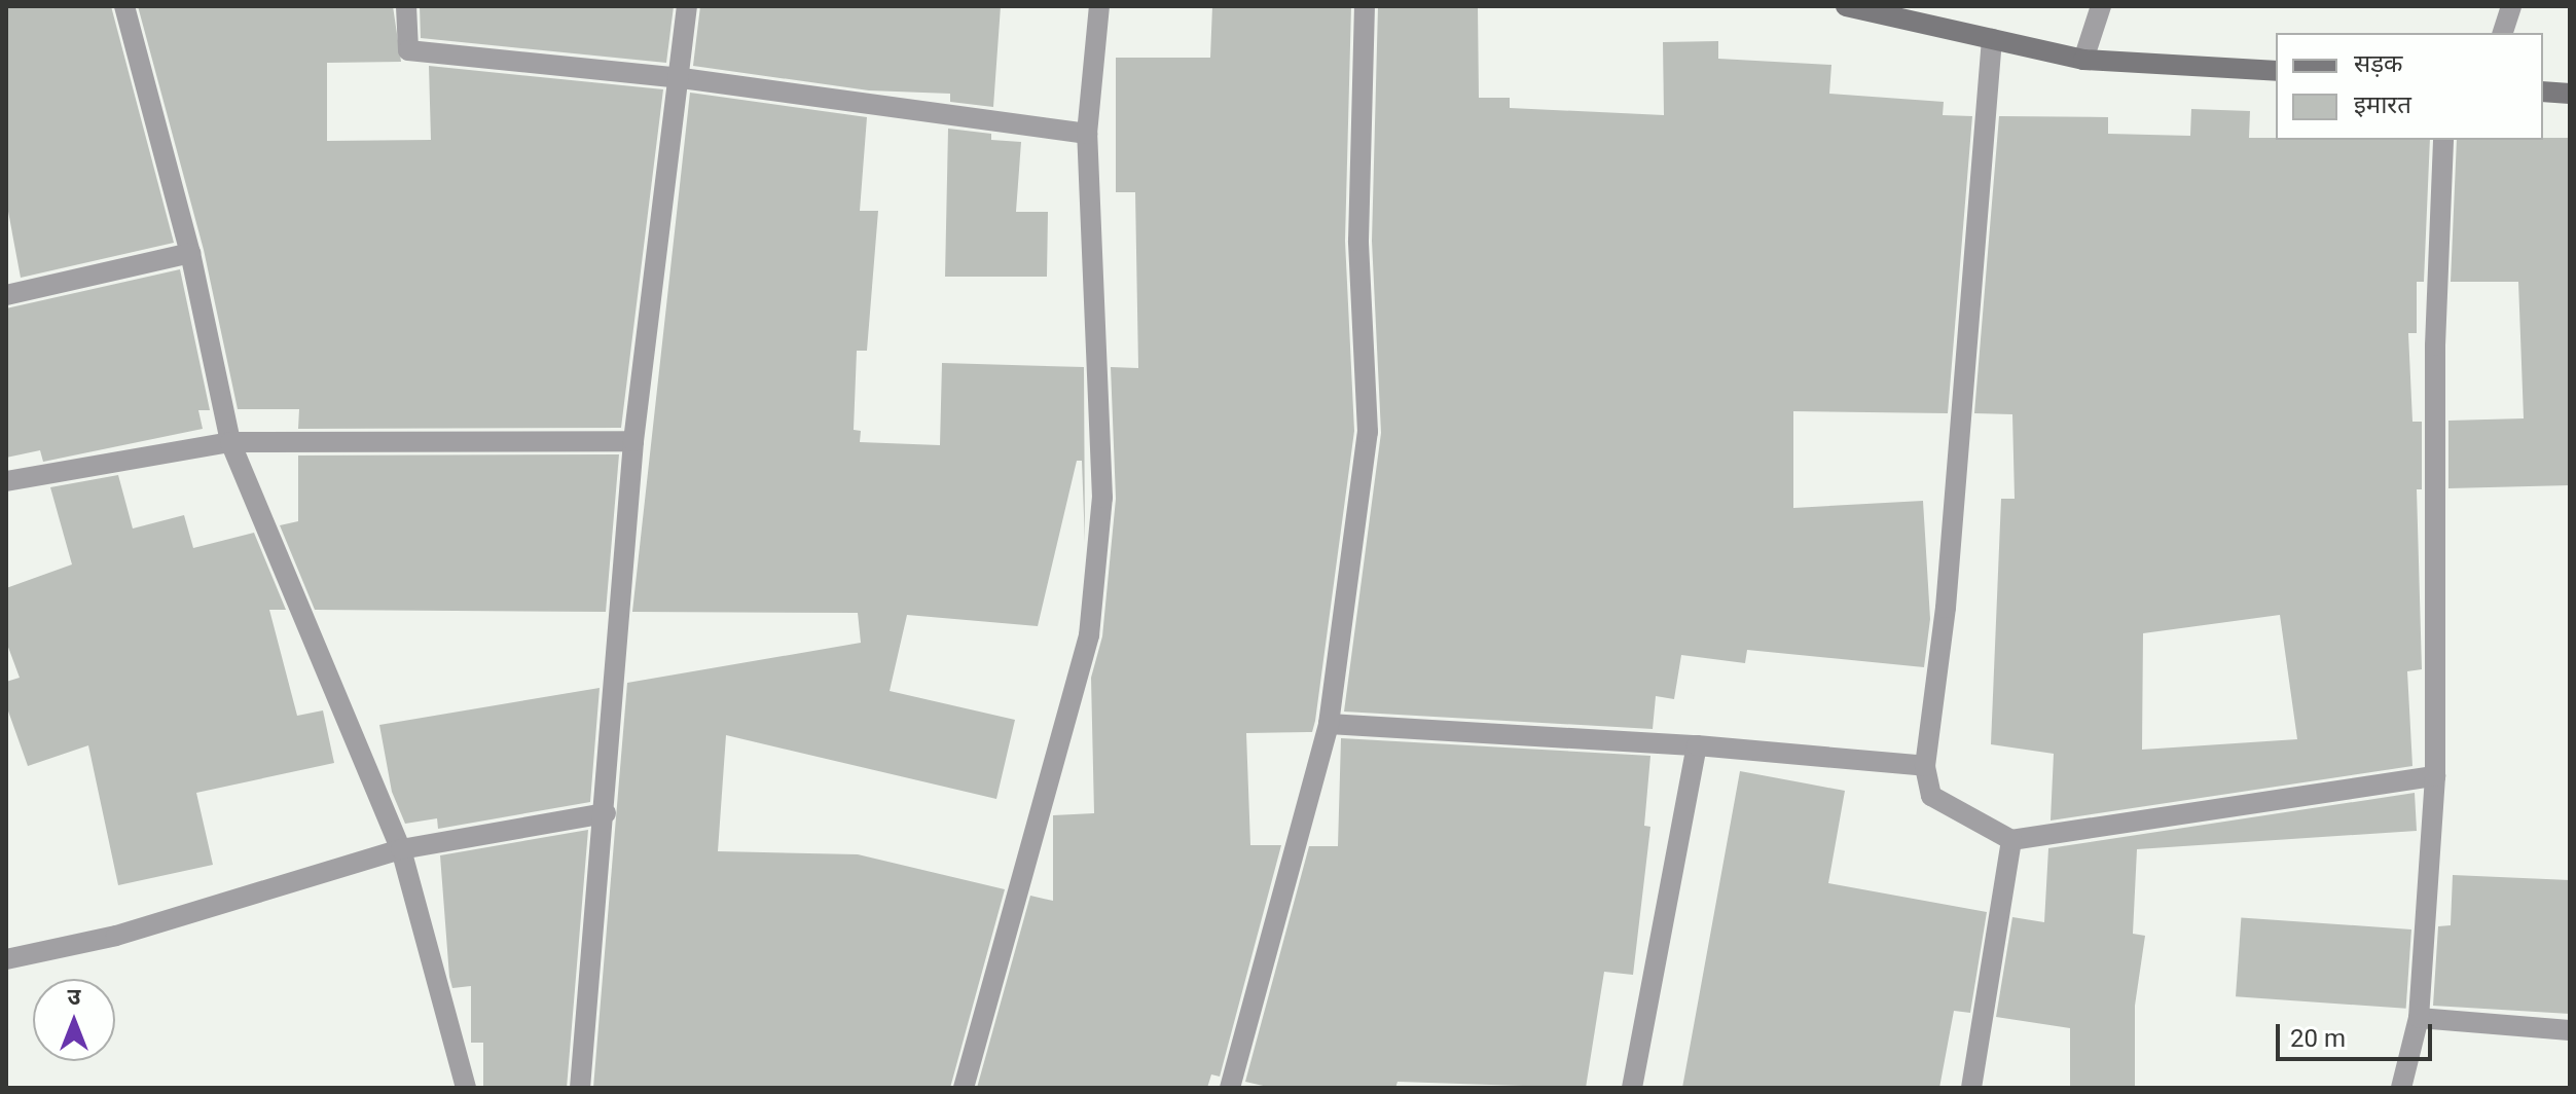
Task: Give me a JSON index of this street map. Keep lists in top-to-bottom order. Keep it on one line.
{"legend":["सड़क","इमारत"],"scale_bar":"20 m","north":"top"}
